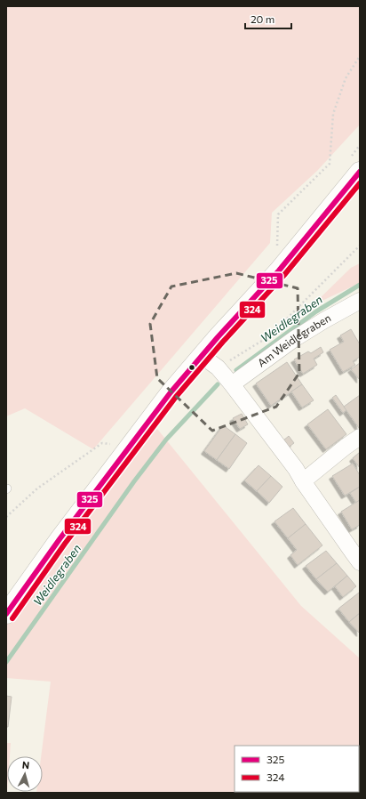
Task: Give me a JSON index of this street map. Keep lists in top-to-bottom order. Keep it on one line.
{"streets":{"street":["Am Weidlegraben"]},"water":["Weidlegraben"],"lines":["transit line 325","transit line 324"],"legend":["325","324"],"scale_bar":"20 m","north":"top"}
